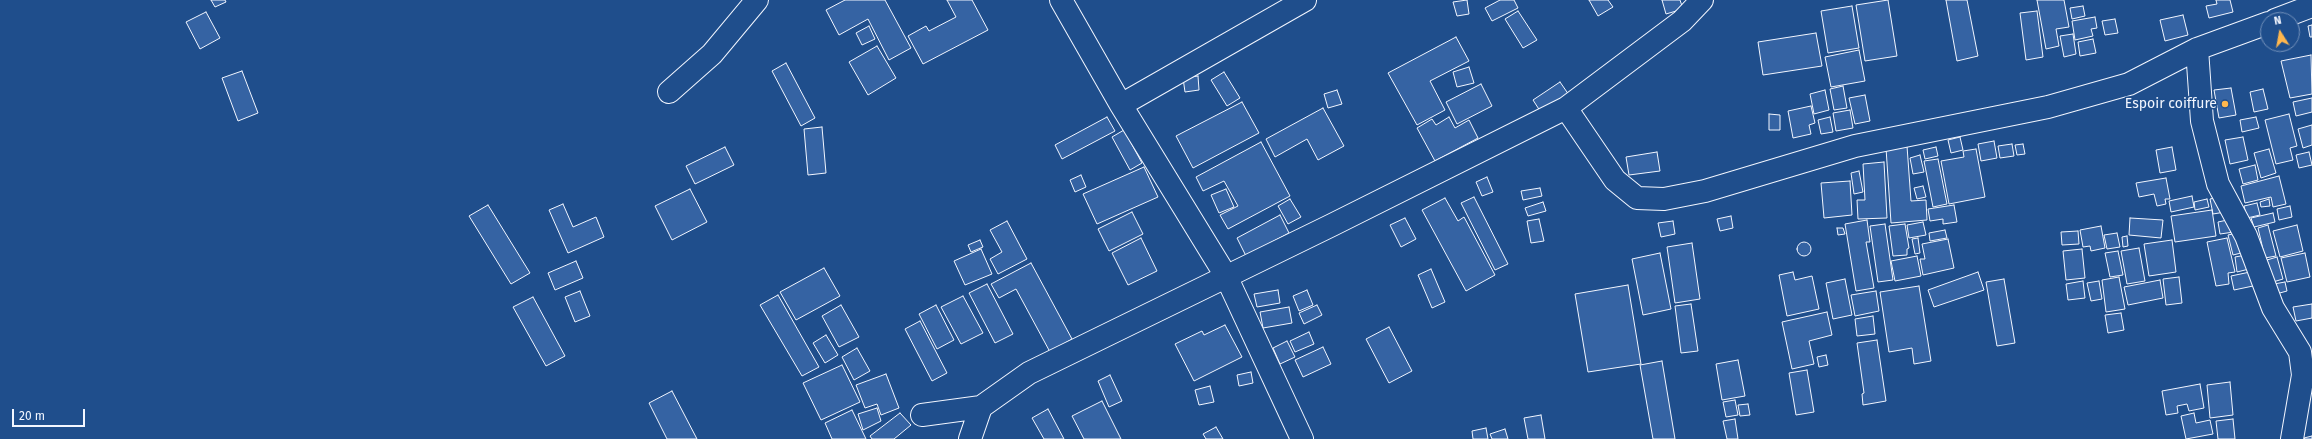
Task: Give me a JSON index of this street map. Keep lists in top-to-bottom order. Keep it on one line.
{"places":["Espoir coiffure"],"scale_bar":"20 m","north":"top"}
